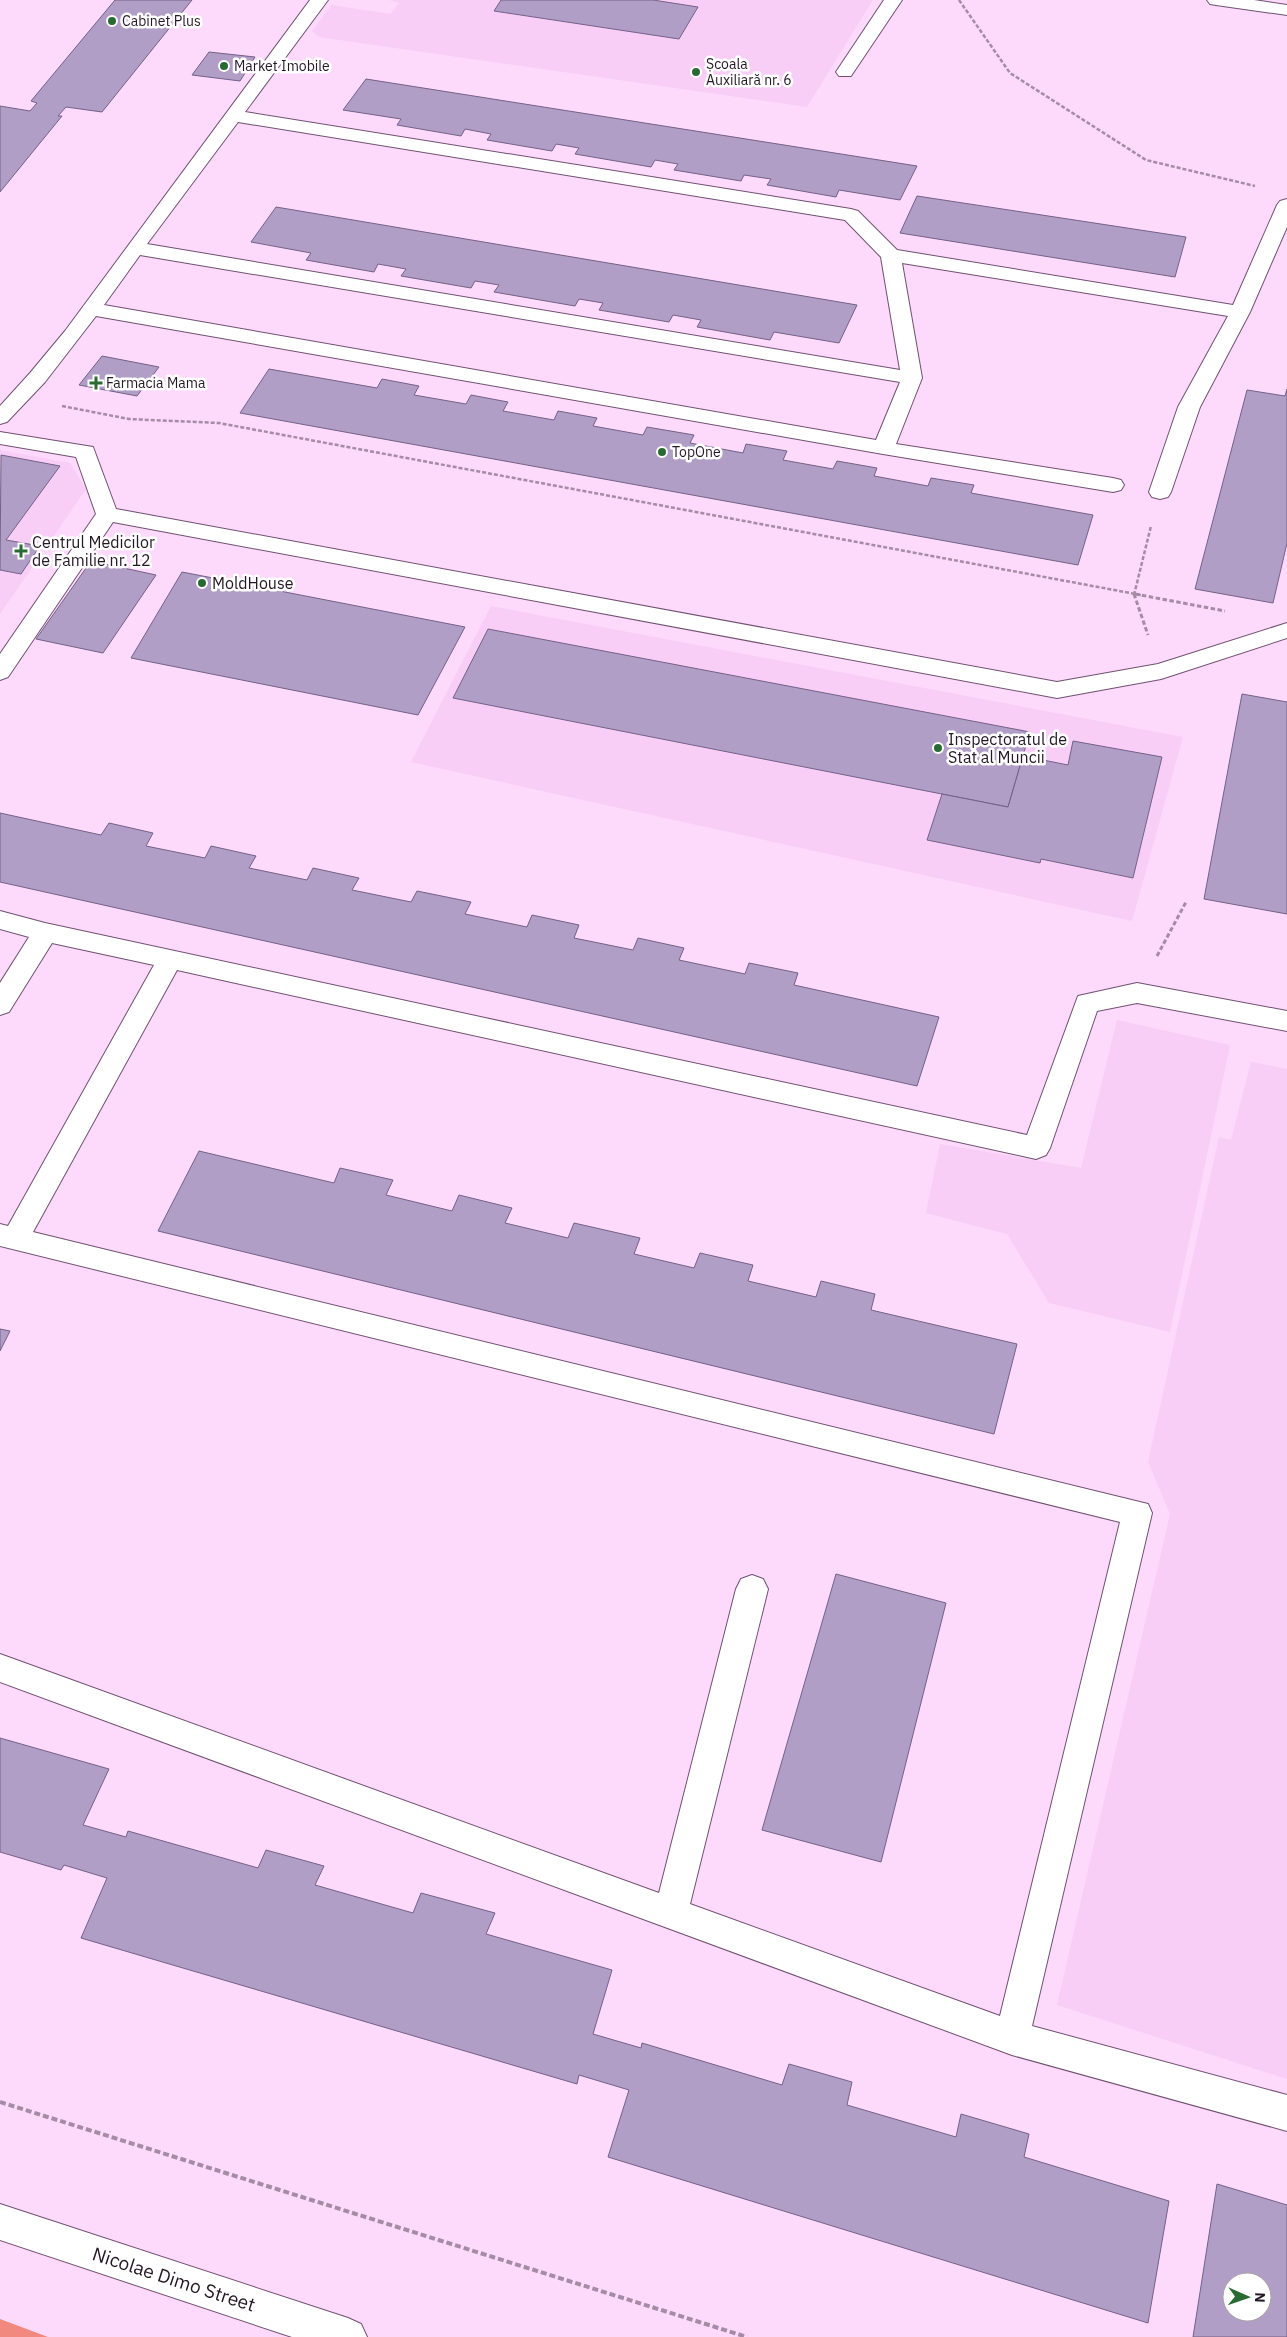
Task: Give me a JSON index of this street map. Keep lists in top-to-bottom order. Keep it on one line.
{"streets":{"main road":["Nicolae Dimo Street"]},"places":{"other":["Cabinet Plus","Market Imobile","Școala Auxiliară nr. 6","TopOne","MoldHouse","Inspectoratul de Stat al Muncii"],"health":["Farmacia Mama","Centrul Medicilor de Familie nr. 12"]},"north":"right"}
